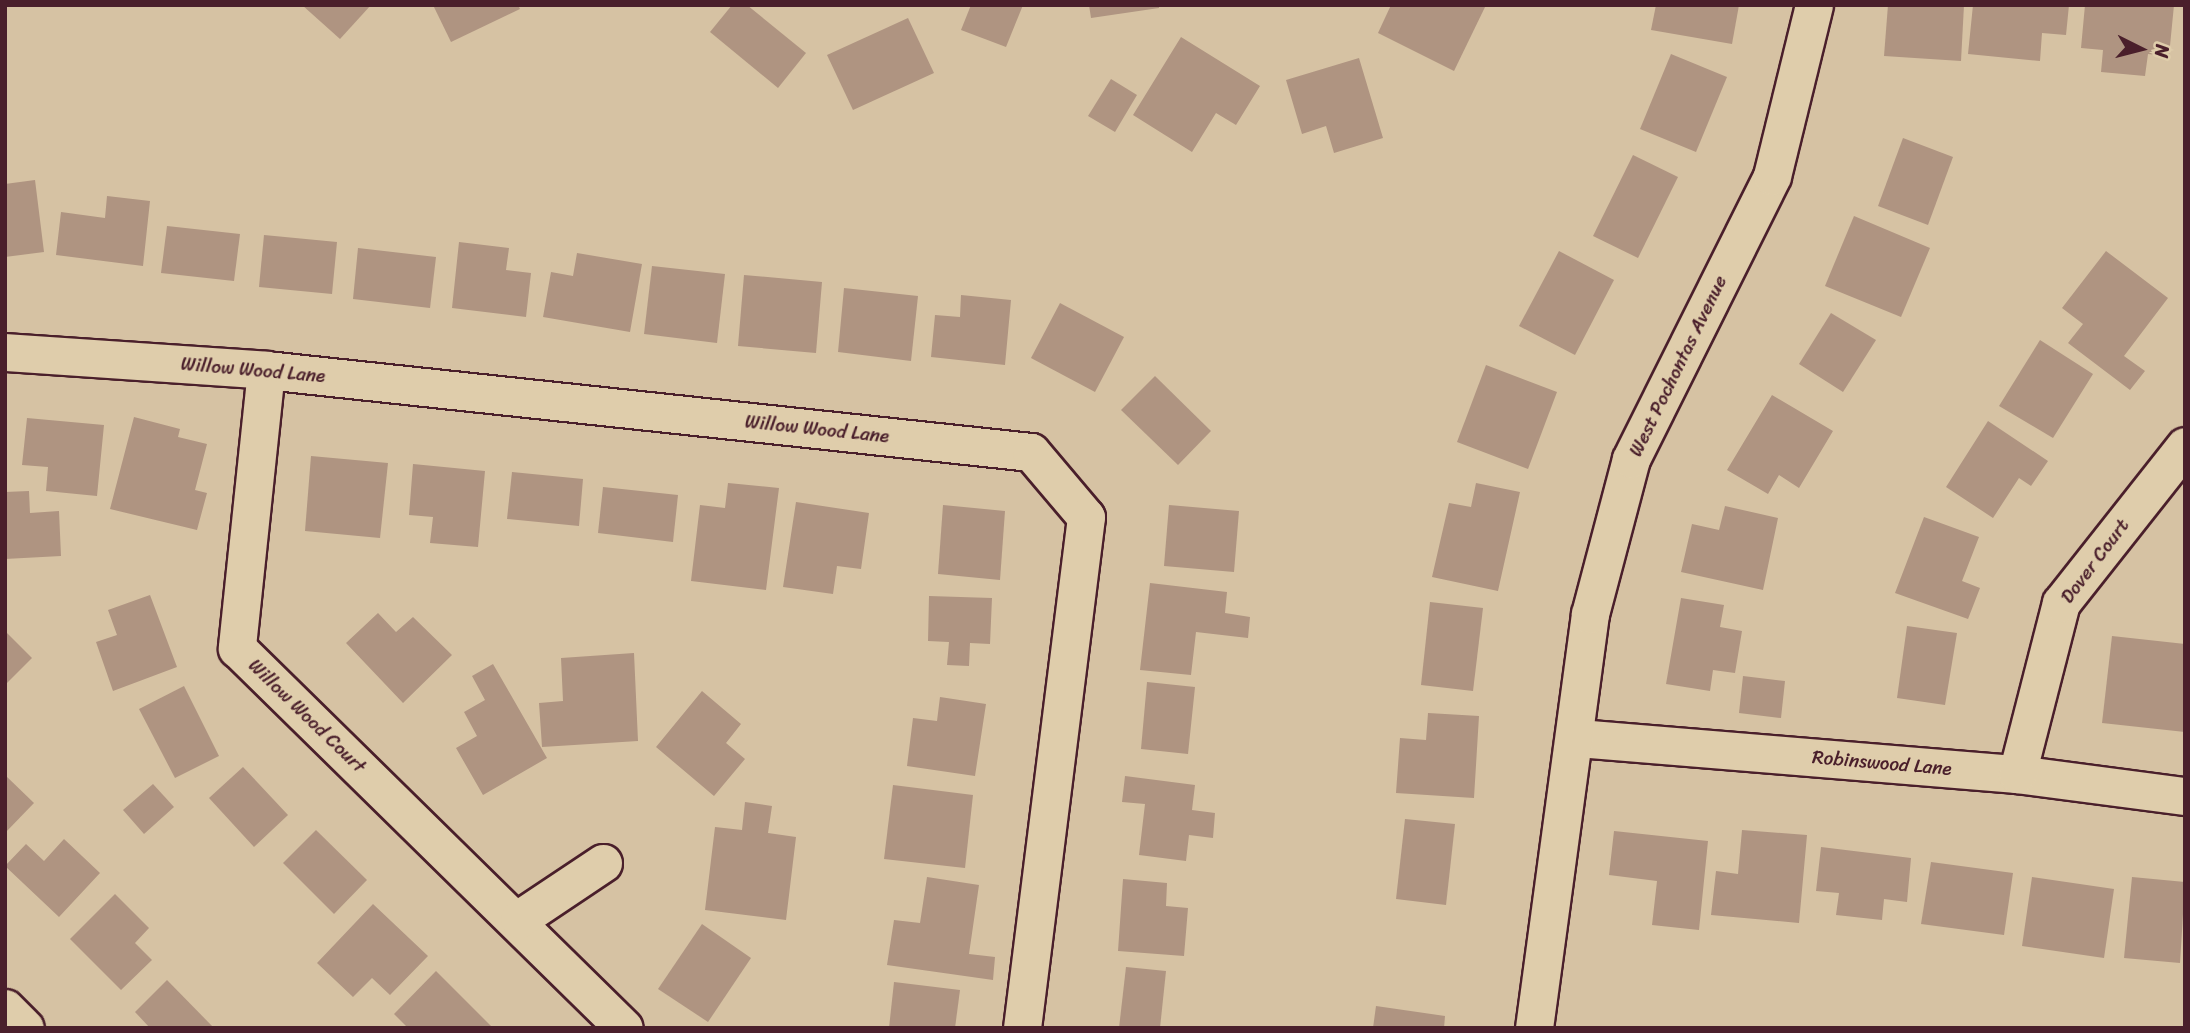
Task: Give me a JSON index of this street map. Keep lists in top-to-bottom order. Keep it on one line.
{"streets":{"street":["West Pochontas Avenue","Willow Wood Lane","Dover Court","Willow Wood Court","Robinswood Lane"]},"crossings":[["West Pochontas Avenue","Robinswood Lane"],["Willow Wood Lane","Willow Wood Court"],["Dover Court","Robinswood Lane"]],"north":"right"}
